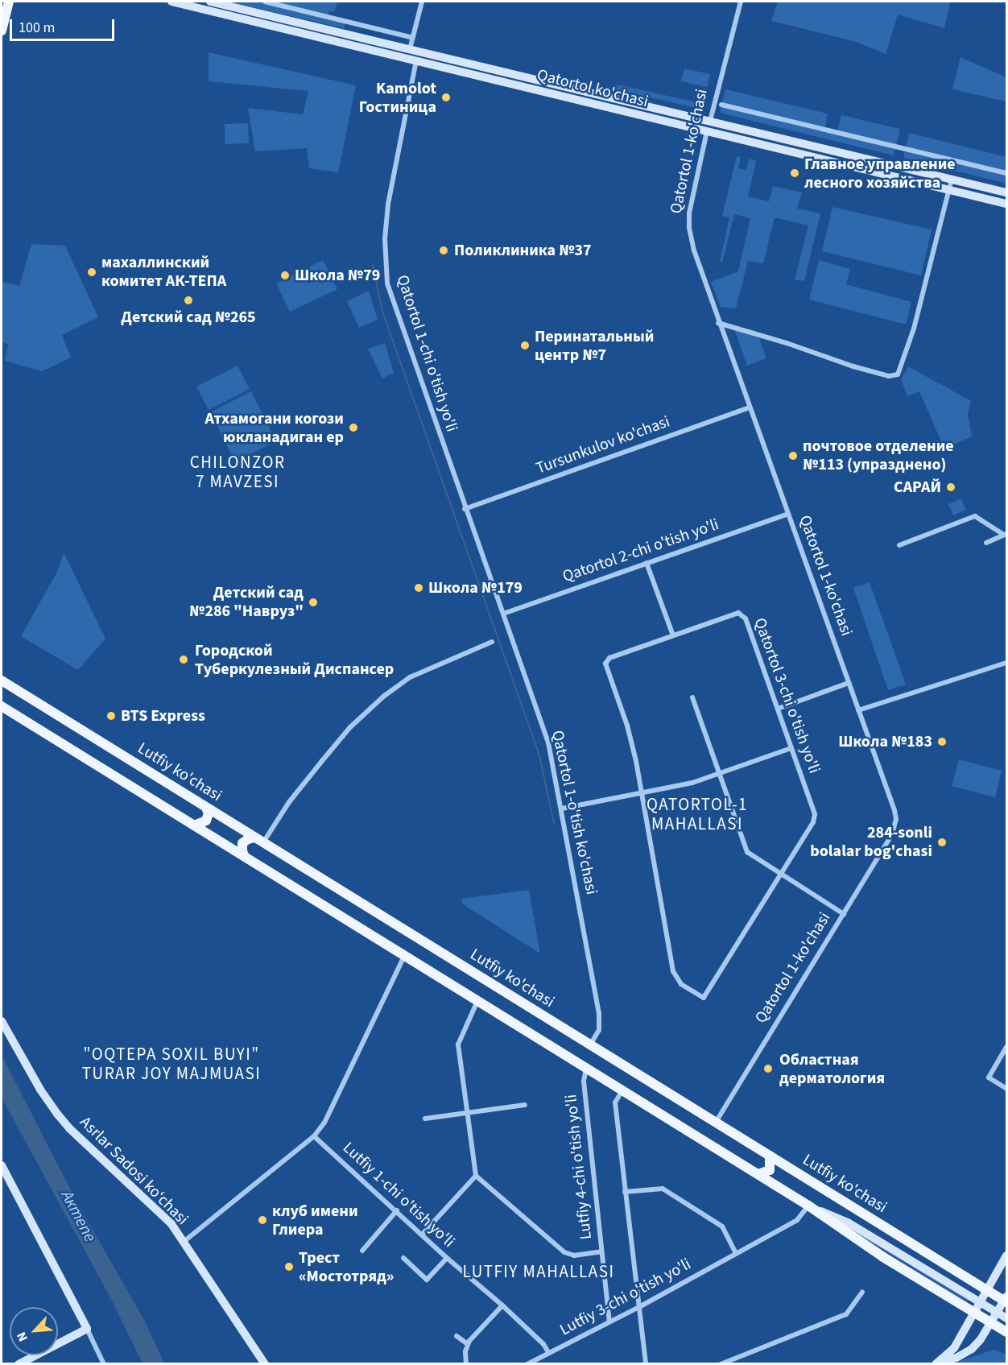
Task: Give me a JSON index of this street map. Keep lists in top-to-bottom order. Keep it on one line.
{"streets":{"main road":["Qatortol ko'chasi","Qatortol 1-ko'chasi","Lutfiy ko'chasi","Asrlar Sadosi ko‘chasi"],"street":["Qatortol 1-chi o'tish yo'li","Tursunkulov ko'chasi","Qatortol 2-chi o'tish yo'li","Qatortol 3-chi o'tish yo'li","Qatortol 1-o'tish ko'chasi","Lutfiy 4-chi o'tish yo'li","Lutfiy 1-chi o'tish yo'li","Lutfiy 3-chi o'tish yo'li"]},"crossings":[["Qatortol ko'chasi","Qatortol 1-ko'chasi"],["Qatortol ko'chasi","Qatortol 1-chi o'tish yo'li"],["Qatortol 1-ko'chasi","Tursunkulov ko'chasi"],["Qatortol 1-ko'chasi","Qatortol 2-chi o'tish yo'li"],["Qatortol 1-ko'chasi","Lutfiy ko'chasi"],["Qatortol 1-chi o'tish yo'li","Tursunkulov ko'chasi"],["Qatortol 1-chi o'tish yo'li","Qatortol 1-o'tish ko'chasi"],["Tursunkulov ko'chasi","Qatortol 1-o'tish ko'chasi"],["Qatortol 2-chi o'tish yo'li","Qatortol 1-o'tish ko'chasi"],["Lutfiy ko'chasi","Qatortol 1-o'tish ko'chasi"],["Lutfiy ko'chasi","Lutfiy 4-chi o'tish yo'li"],["Lutfiy ko'chasi","Lutfiy 3-chi o'tish yo'li"],["Lutfiy 4-chi o'tish yo'li","Lutfiy 3-chi o'tish yo'li"],["Lutfiy 1-chi o'tish yo'li","Lutfiy 3-chi o'tish yo'li"]],"districts":["CHILONZOR 7 MAVZESI","QATORTOL-1 MAHALLASI","\"OQTEPA SOXIL BUYI\" TURAR JOY MAJMUASI","LUTFIY MAHALLASI"],"water":["Актепе"],"places":["Kamolot Гостиница","Главное управление лесного хозяйства","Поликлиника №37","махаллинский комитет АК-ТЕПА","Школа №79","Детский сад №265","Перинатальный центр №7","Атхамогани когози юкланадиган ер","почтовое отделение №113 (упразднено)","САРАЙ","Школа №179","Детский сад №286 \"Навруз\"","Городской Туберкулезный Диспансер","BTS Express","Школа №183","284-sonli bolalar bog'chasi","Областная дерматология","клуб имени Глиера","Трест «Мостотряд»"],"scale_bar":"100 m","north":"bottom left"}
